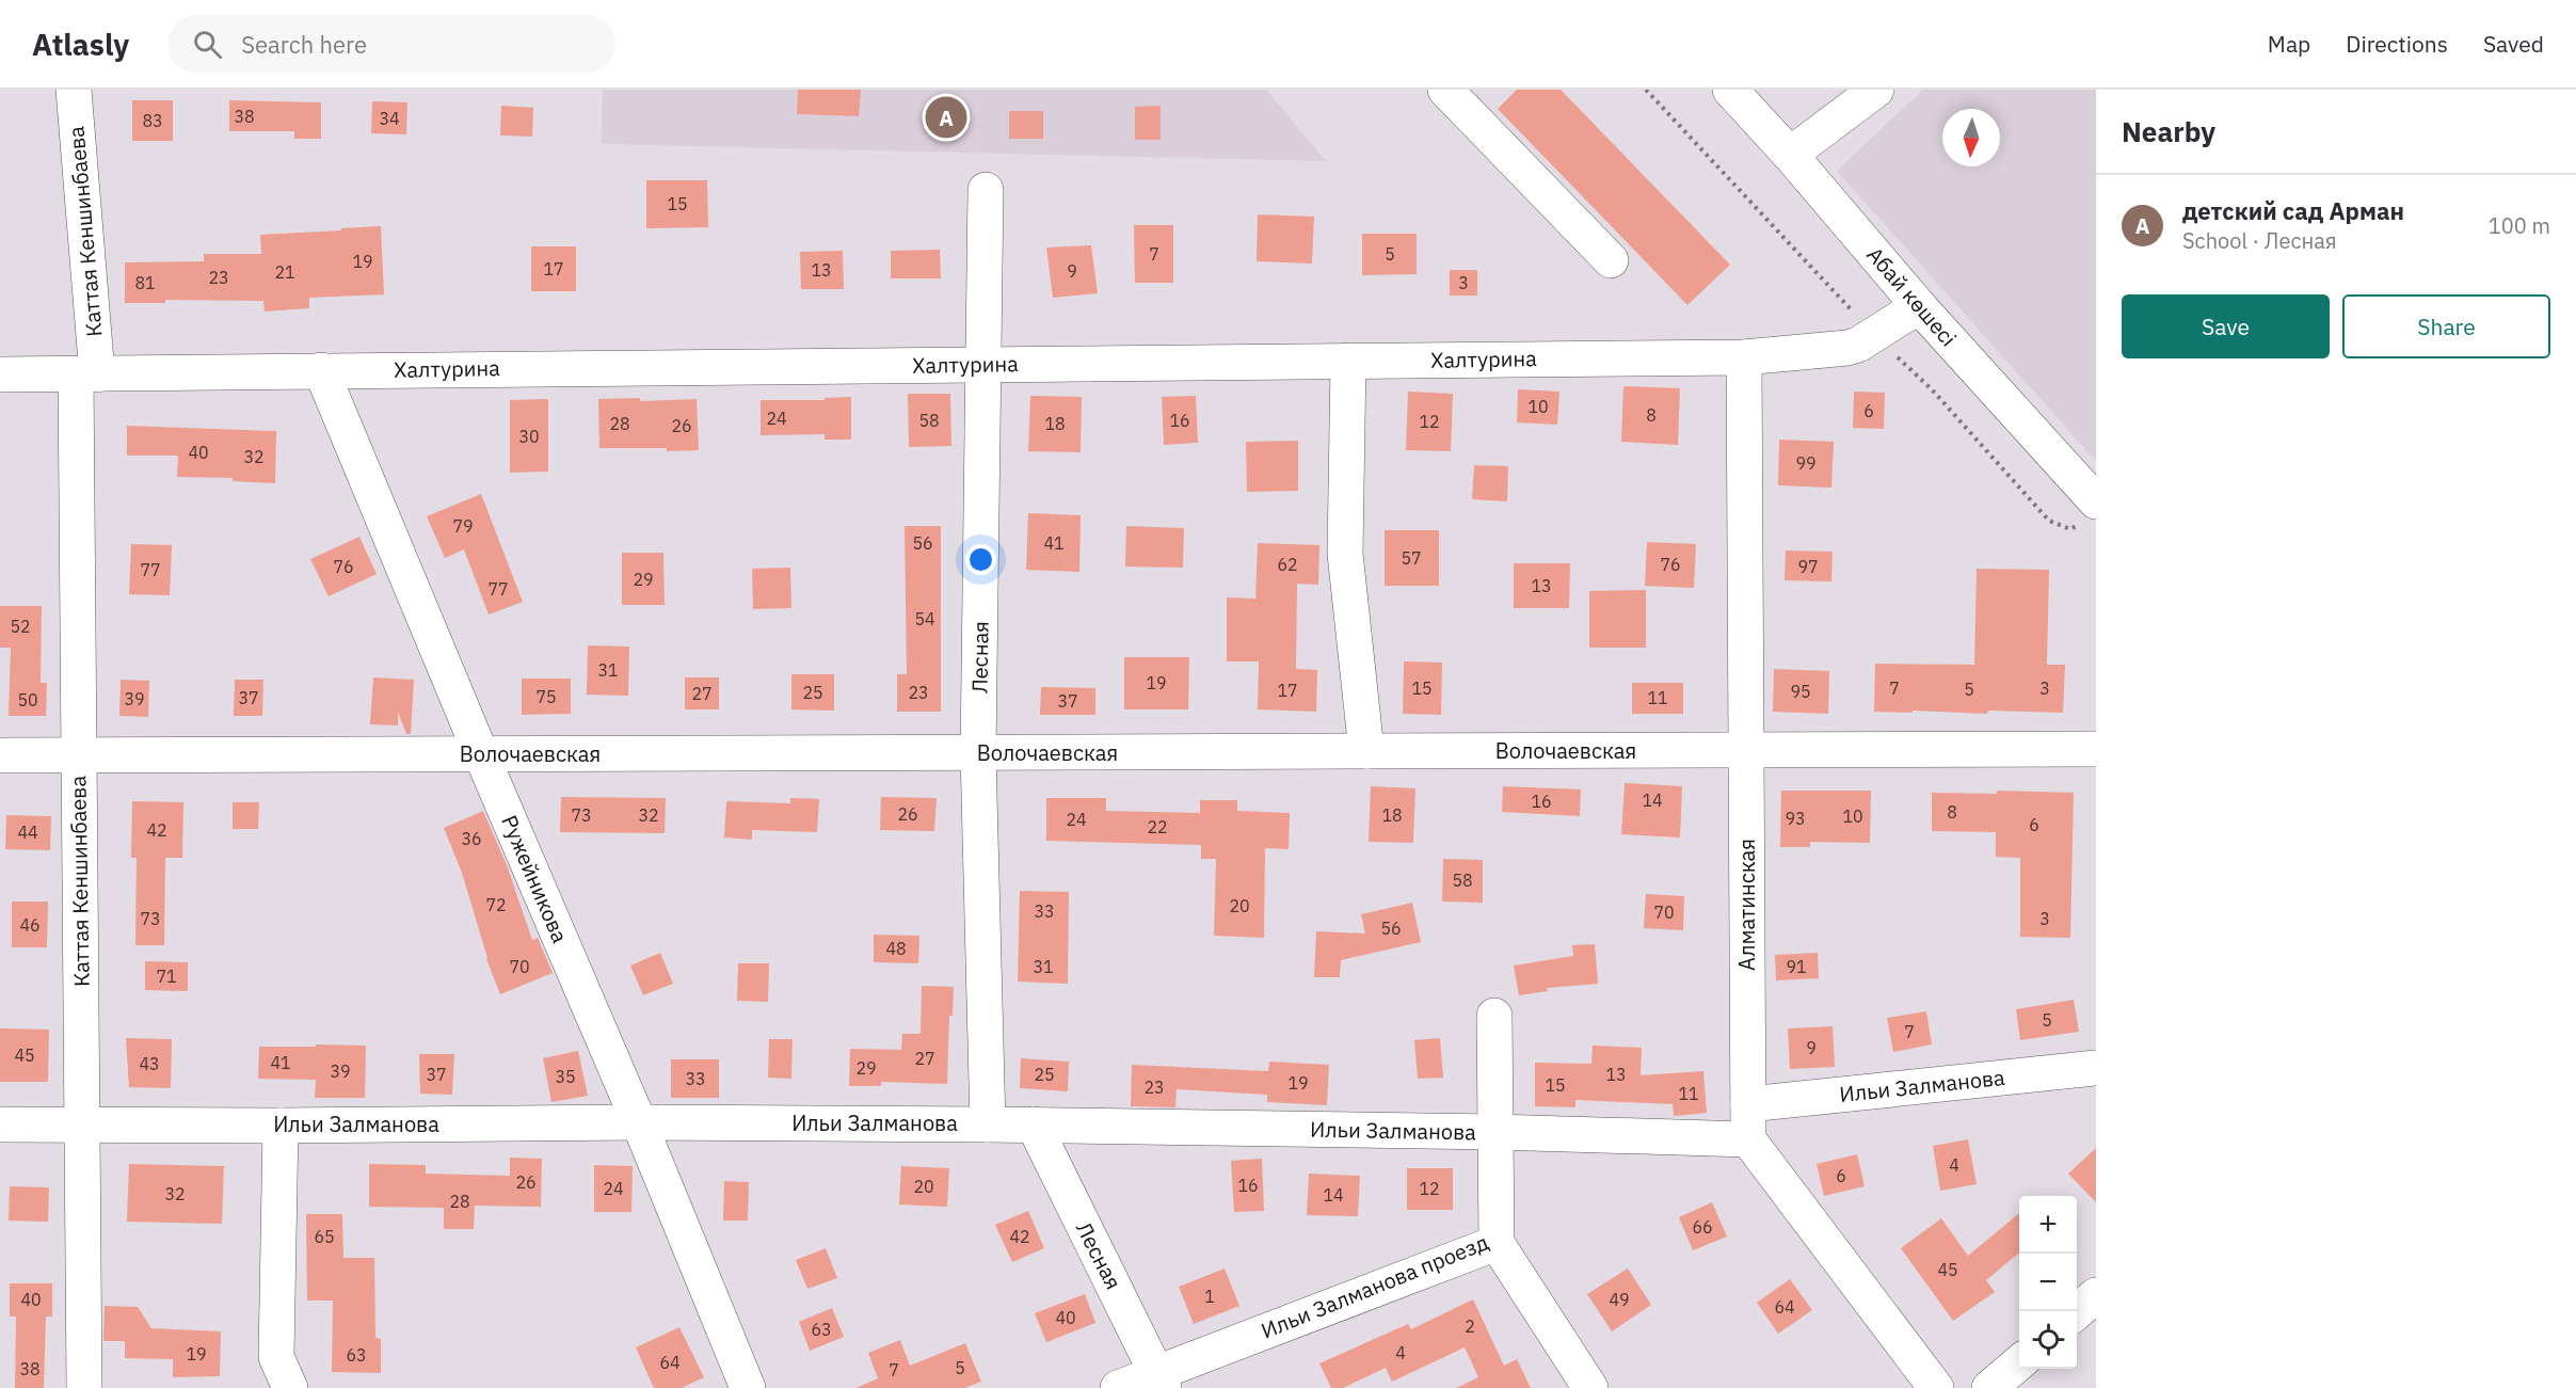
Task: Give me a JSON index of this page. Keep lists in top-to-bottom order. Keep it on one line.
{"streets":{"street":["Каттая Кеншинбаева","Абай көшесі","Халтурина","Лесная","Волочаевская","Ружейникова","Алматинская","Ильи Залманова","Ильи Залманова проезд"]},"crossings":[["Каттая Кеншинбаева","Халтурина"],["Каттая Кеншинбаева","Волочаевская"],["Каттая Кеншинбаева","Ильи Залманова"],["Абай көшесі","Халтурина"],["Халтурина","Лесная"],["Халтурина","Ружейникова"],["Халтурина","Алматинская"],["Лесная","Волочаевская"],["Лесная","Ильи Залманова"],["Лесная","Ильи Залманова проезд"],["Волочаевская","Ружейникова"],["Волочаевская","Алматинская"],["Ружейникова","Ильи Залманова"],["Алматинская","Ильи Залманова"],["Ильи Залманова","Ильи Залманова проезд"]],"house_numbers":["38","34","83","15","7","5","19","17","13","9","21","23","81","3","10","6","8","24","58","16","12","28","18","26","30","40","32","99","79","56","41","57","62","76","76","97","77","29","13","77","54","52","31","19","15","7","3","5","17","95","25","23","27","75","37","11","39","50","37","14","16","8","26","73","32","18","10","93","24","6","22","42","44","36","58","72","20","33","70","73","3","46","56","48","70","31","91","71","5","7","9","45","27","41","43","29","39","37","25","13","35","33","19","15","23","11","4","6","26","16","20","24","12","32","14","28","66","65","42","45","1","40","49","64","40","2","63","4","19","63","64","5","38","7"],"north":"bottom","page":{"header":"Atlasly","search":"Search here","nav":["Map","Directions","Saved"],"heading":"Nearby","pins":"A","list":[{"mark":"A","name":"детский сад Арман","note":"School · Лесная","value":"100 m"}],"buttons":["Save","Share"],"map_buttons":["+","−"]}}
